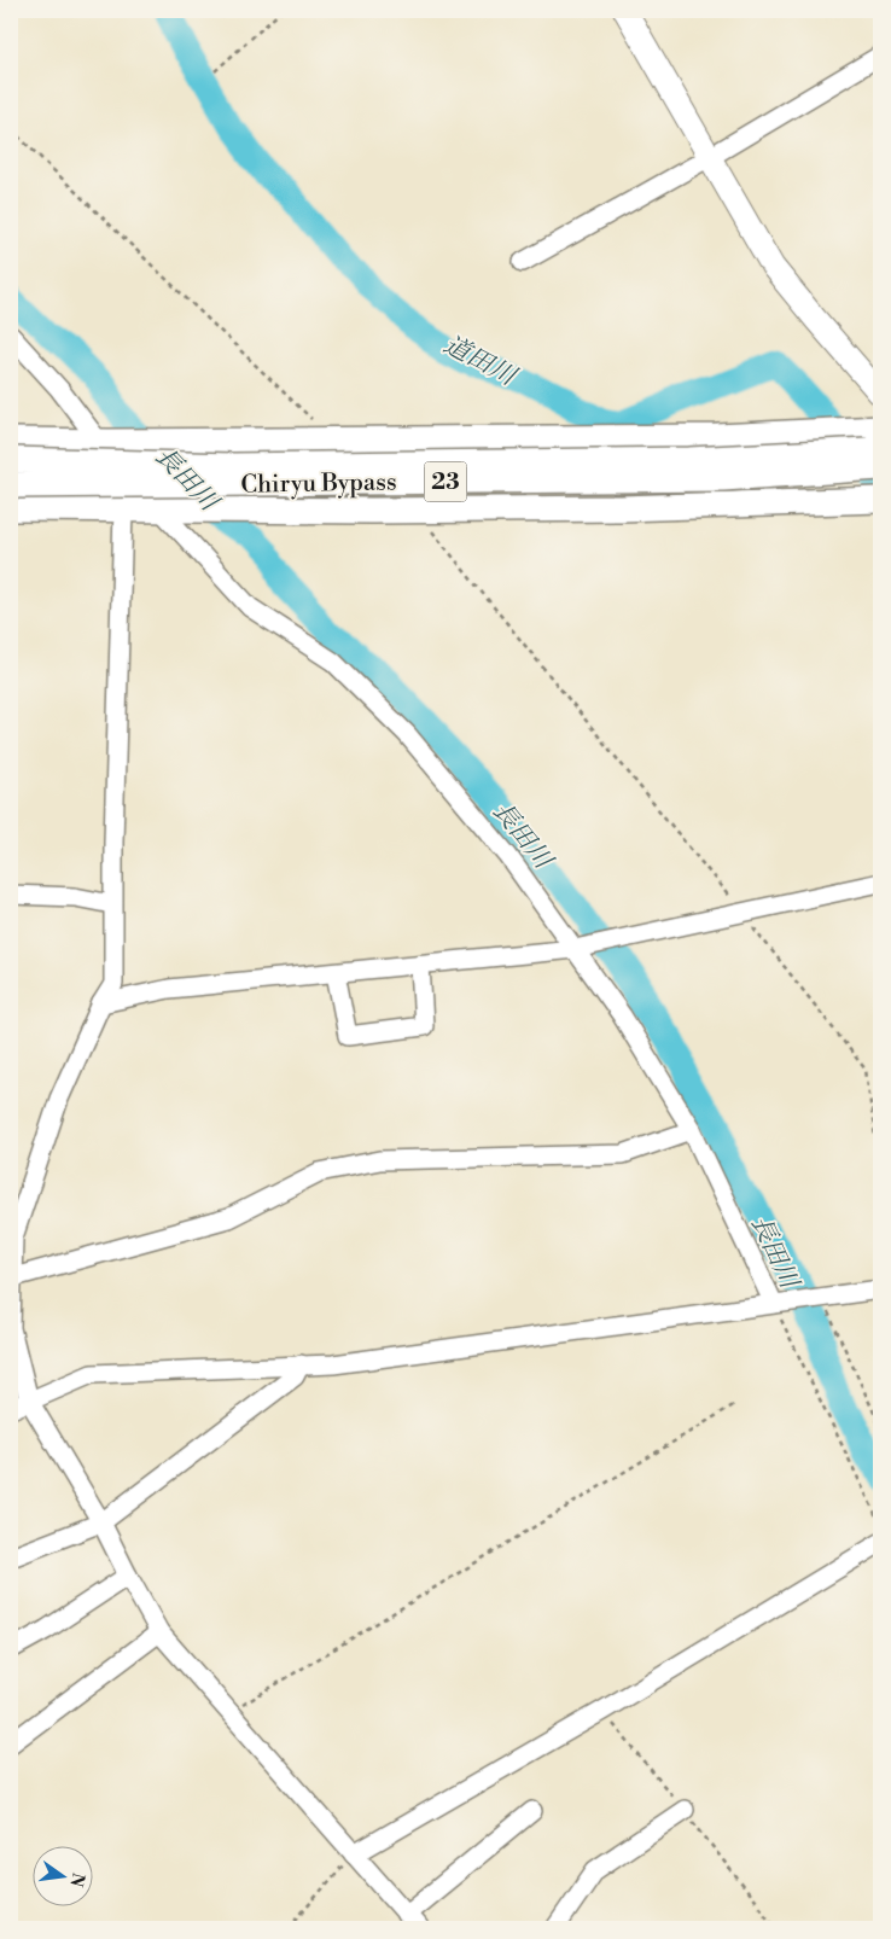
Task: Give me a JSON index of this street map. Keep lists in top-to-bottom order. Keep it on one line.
{"streets":{"highway":["23","Chiryu Bypass"]},"water":["道田川","長田川"],"north":"right"}
